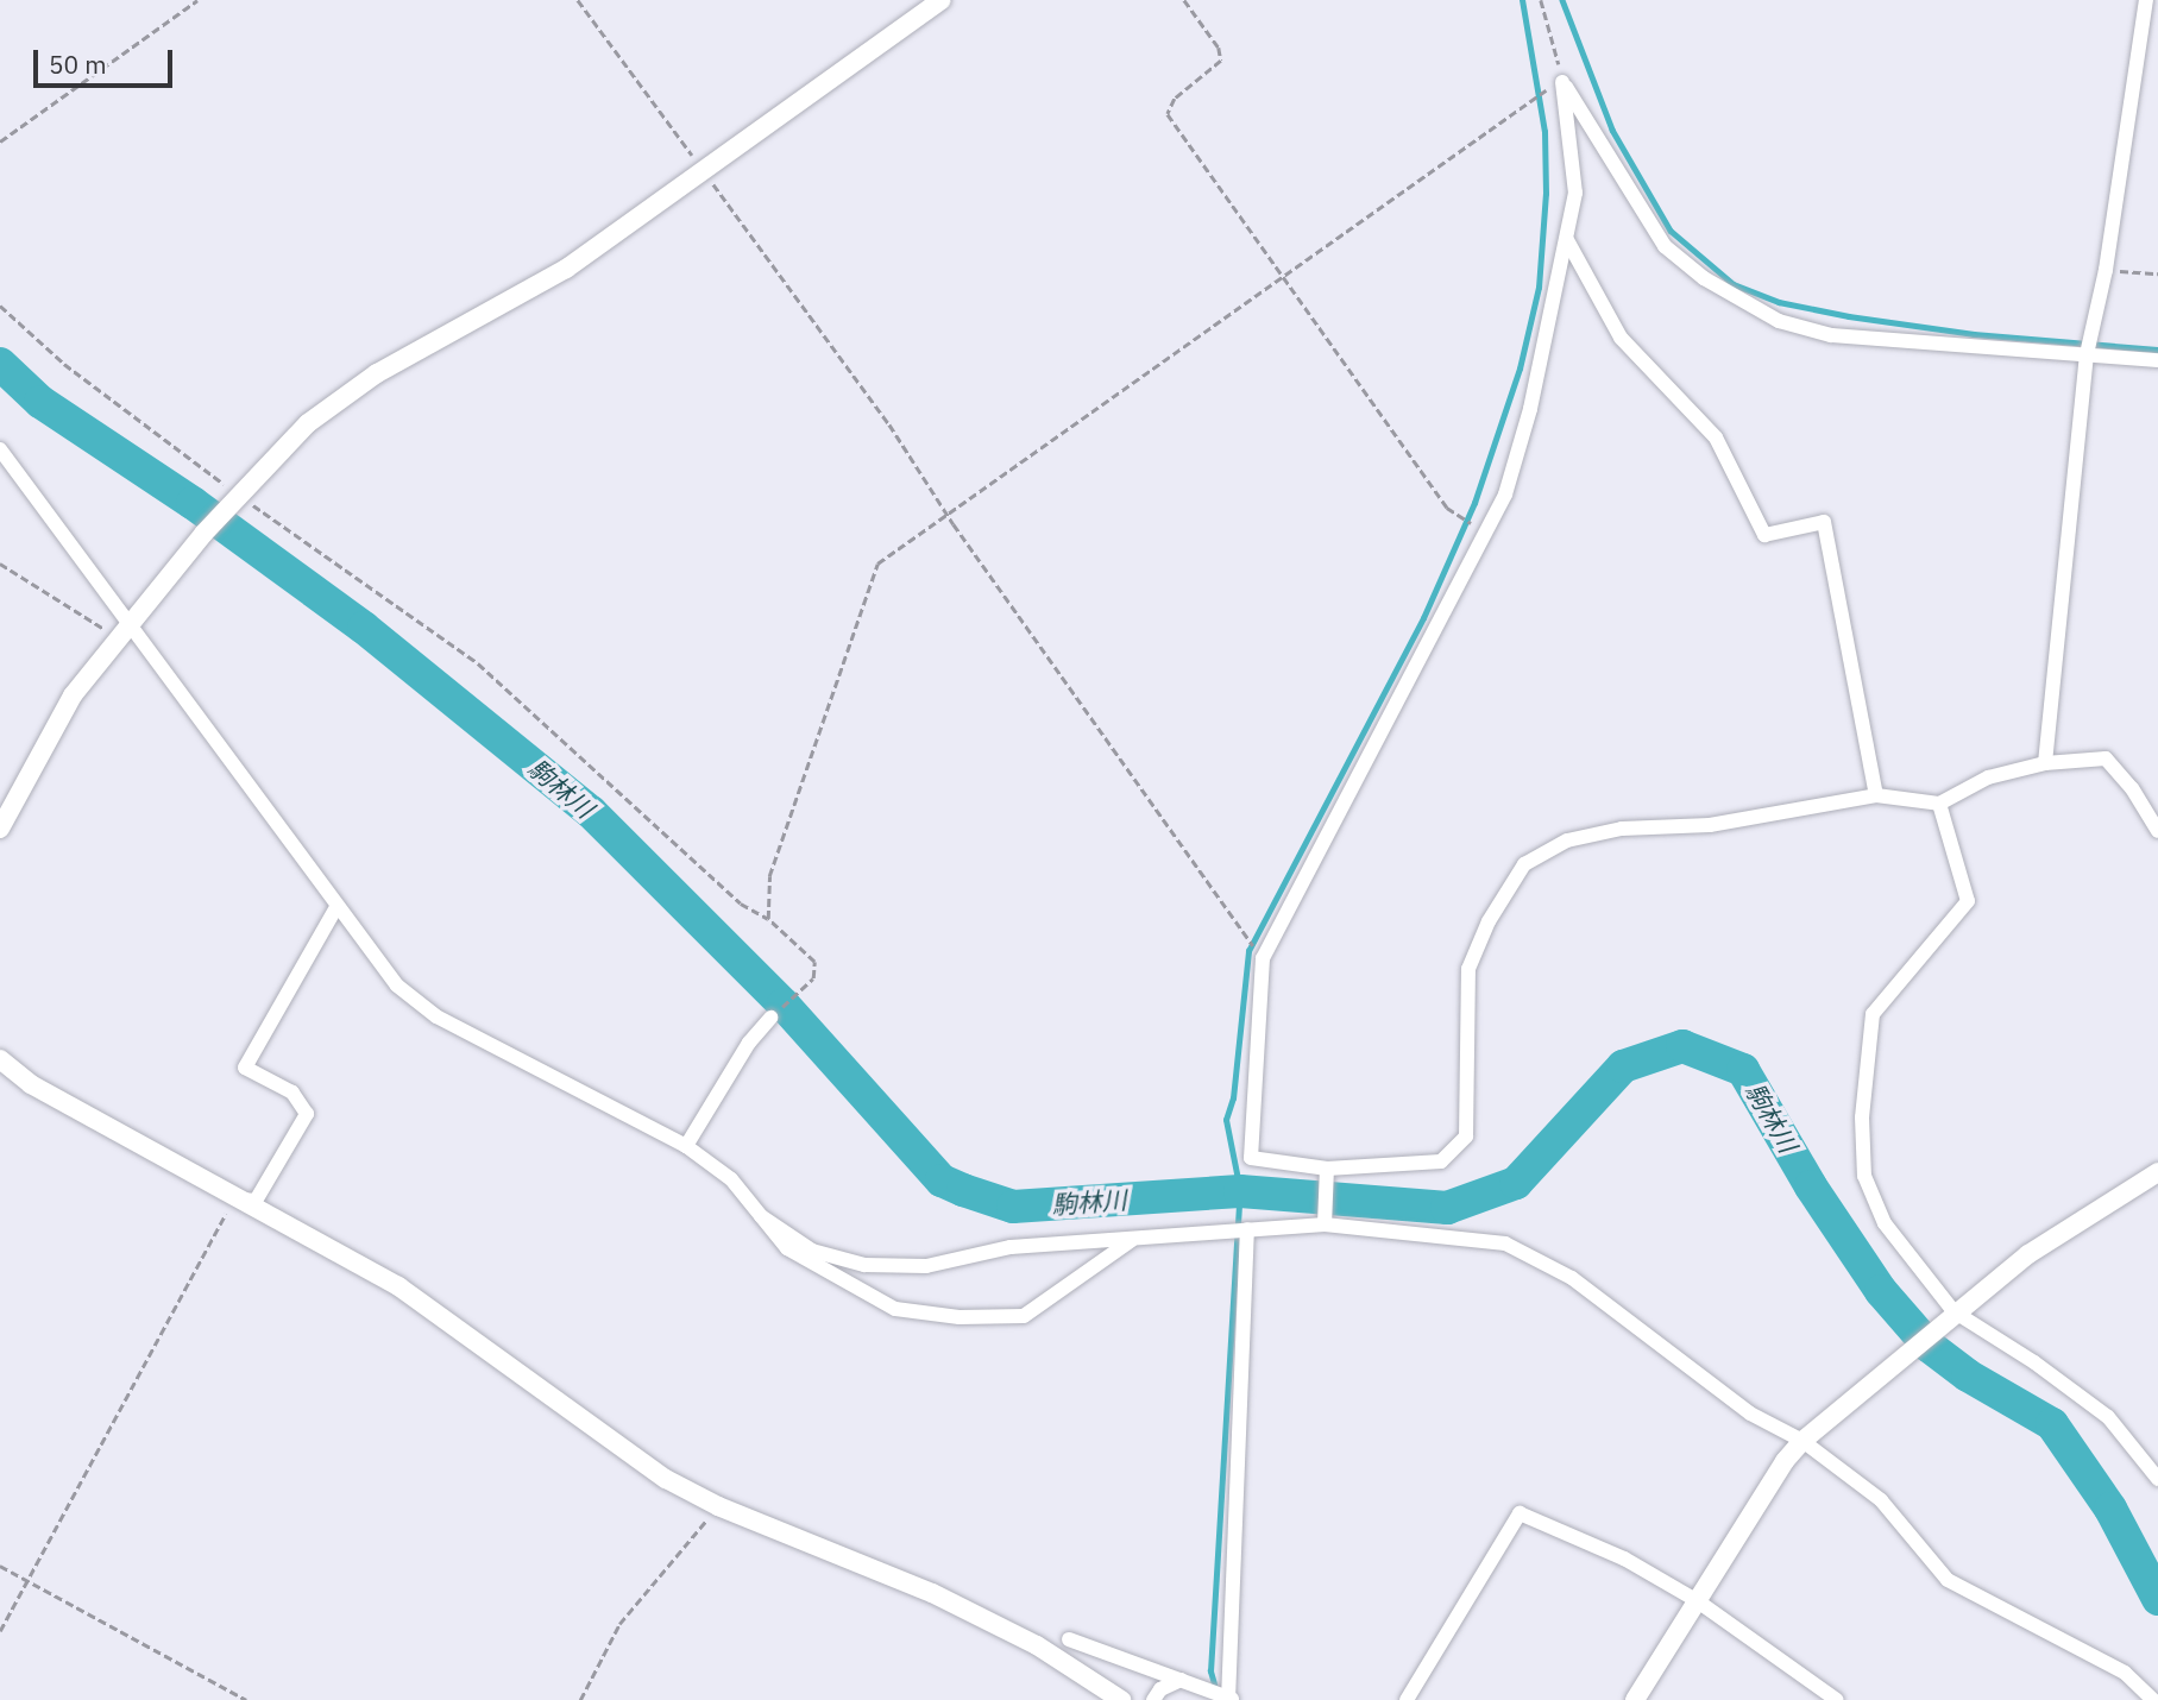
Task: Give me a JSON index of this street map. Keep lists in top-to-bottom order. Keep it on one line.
{"water":["駒林川"],"scale_bar":"50 m"}
